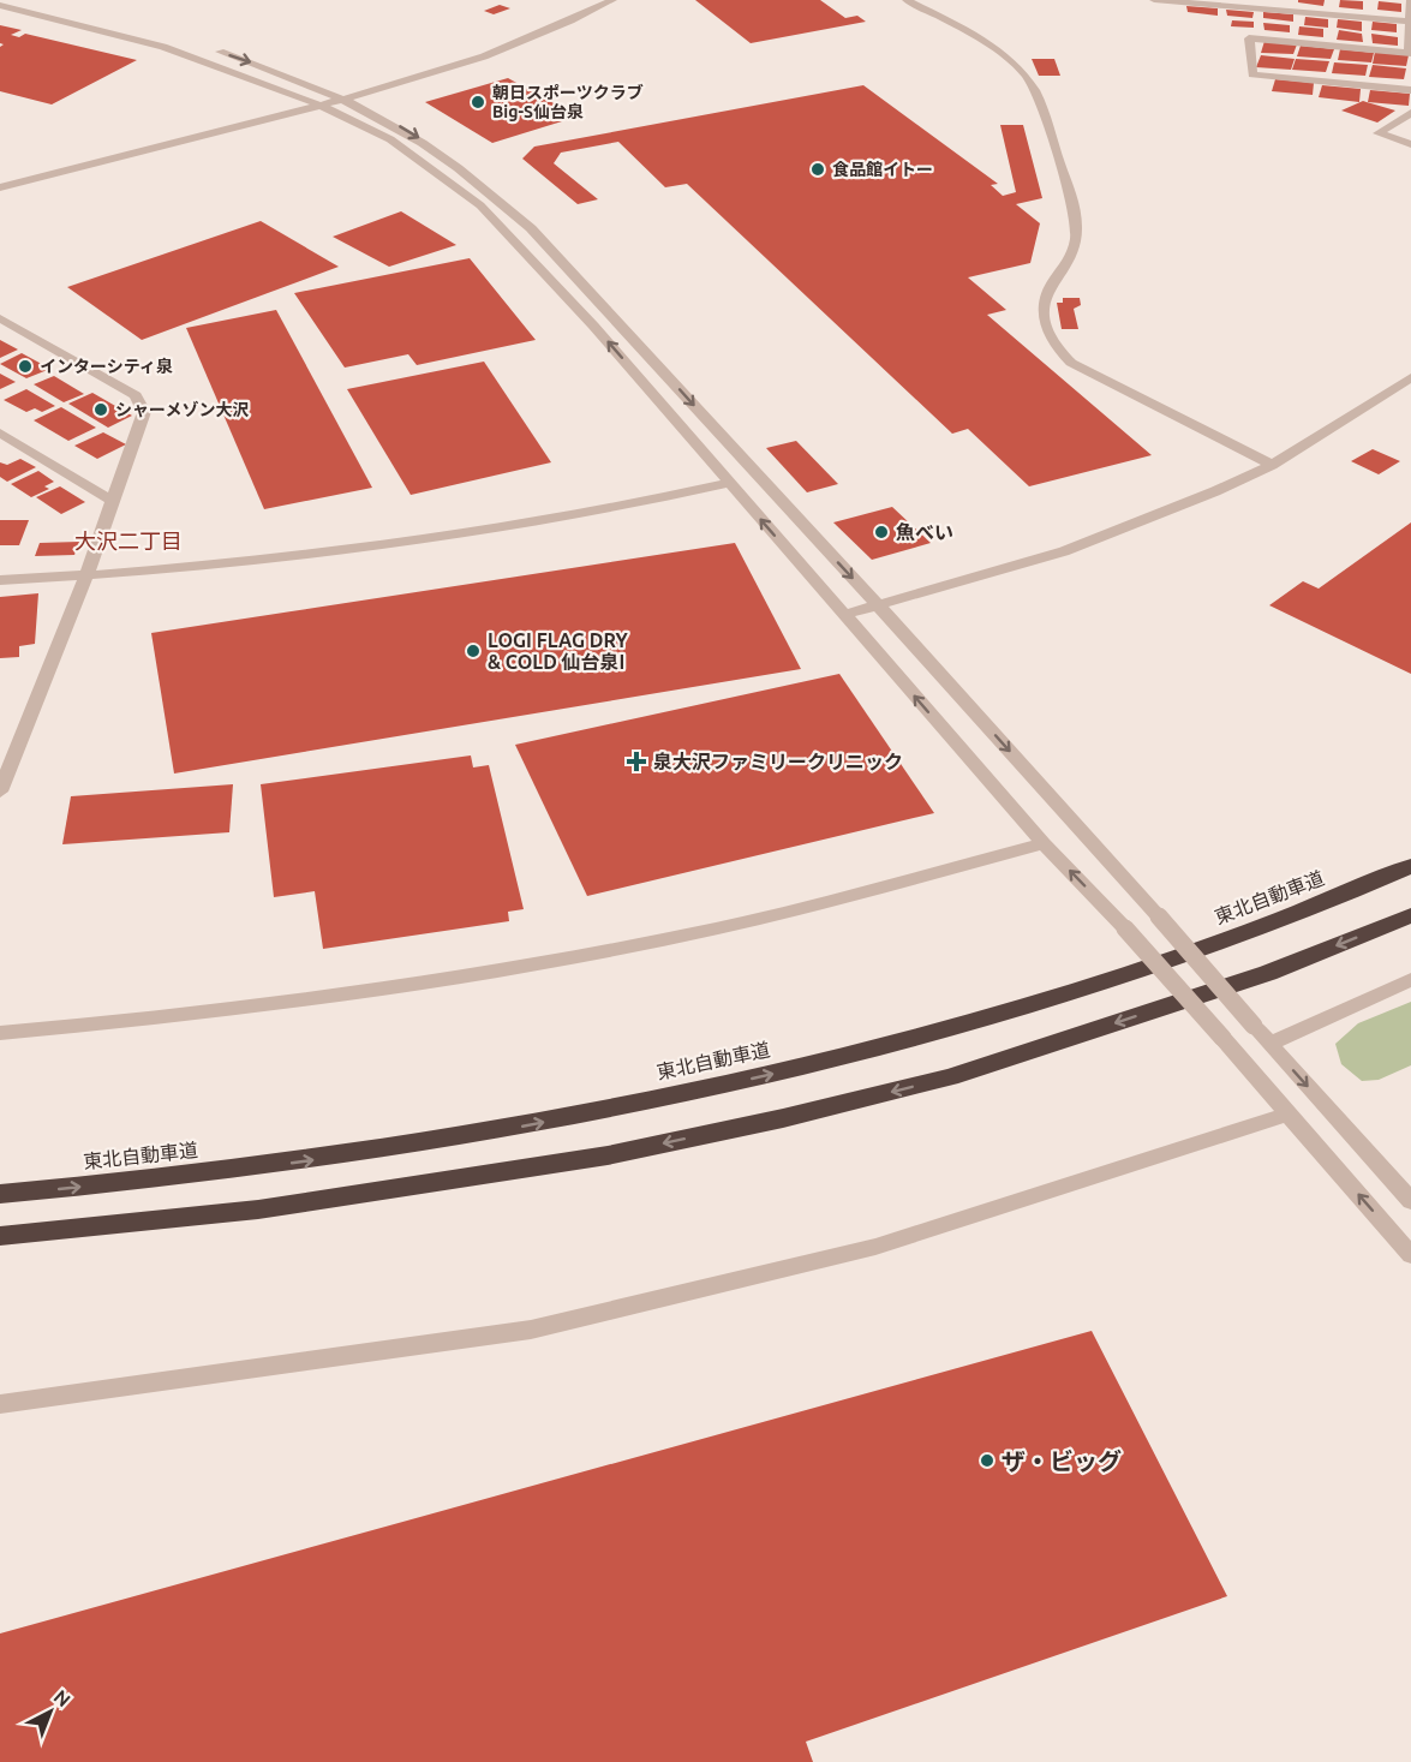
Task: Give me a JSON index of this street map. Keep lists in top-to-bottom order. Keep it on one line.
{"streets":{"highway":["東北自動車道"]},"districts":["大沢二丁目"],"places":{"other":["朝日スポーツクラブ Big-S仙台泉","食品館イトー","インターシティ泉","シャーメゾン大沢","魚べい","LOGI FLAG DRY & COLD 仙台泉I","ザ・ビッグ"],"health":["泉大沢ファミリークリニック"]},"north":"top right"}
